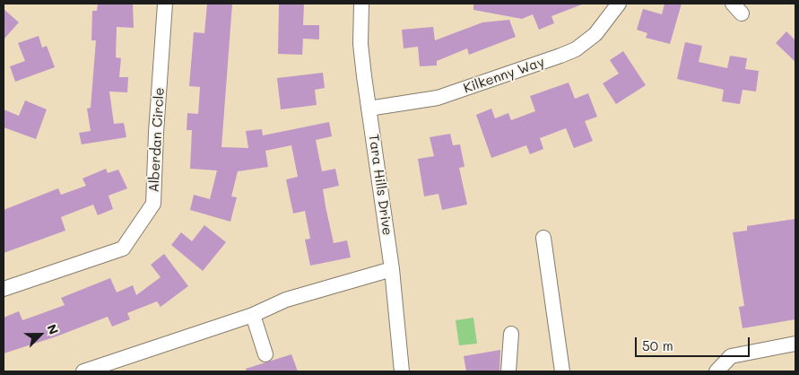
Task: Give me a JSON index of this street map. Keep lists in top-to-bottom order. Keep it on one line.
{"streets":{"street":["Kilkenny Way","Alberdan Circle","Tara Hills Drive"]},"crossings":[["Kilkenny Way","Tara Hills Drive"]],"scale_bar":"50 m","north":"top right"}
